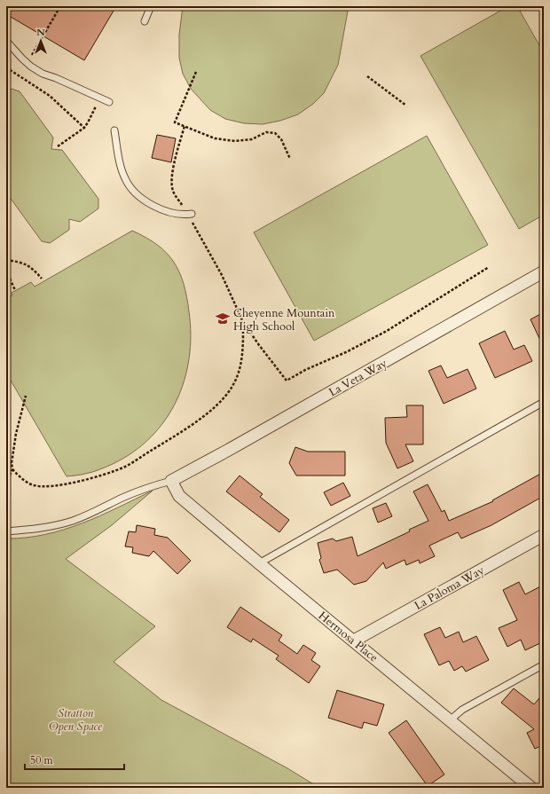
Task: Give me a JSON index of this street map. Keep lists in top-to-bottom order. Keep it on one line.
{"streets":{"street":["La Veta Way","La Paloma Way","Hermosa Place"]},"crossings":[["La Veta Way","Hermosa Place"],["La Paloma Way","Hermosa Place"]],"parks":["Stratton Open Space"],"places":{"school or university":["Cheyenne Mountain High School"]},"scale_bar":"50 m","north":"top"}
